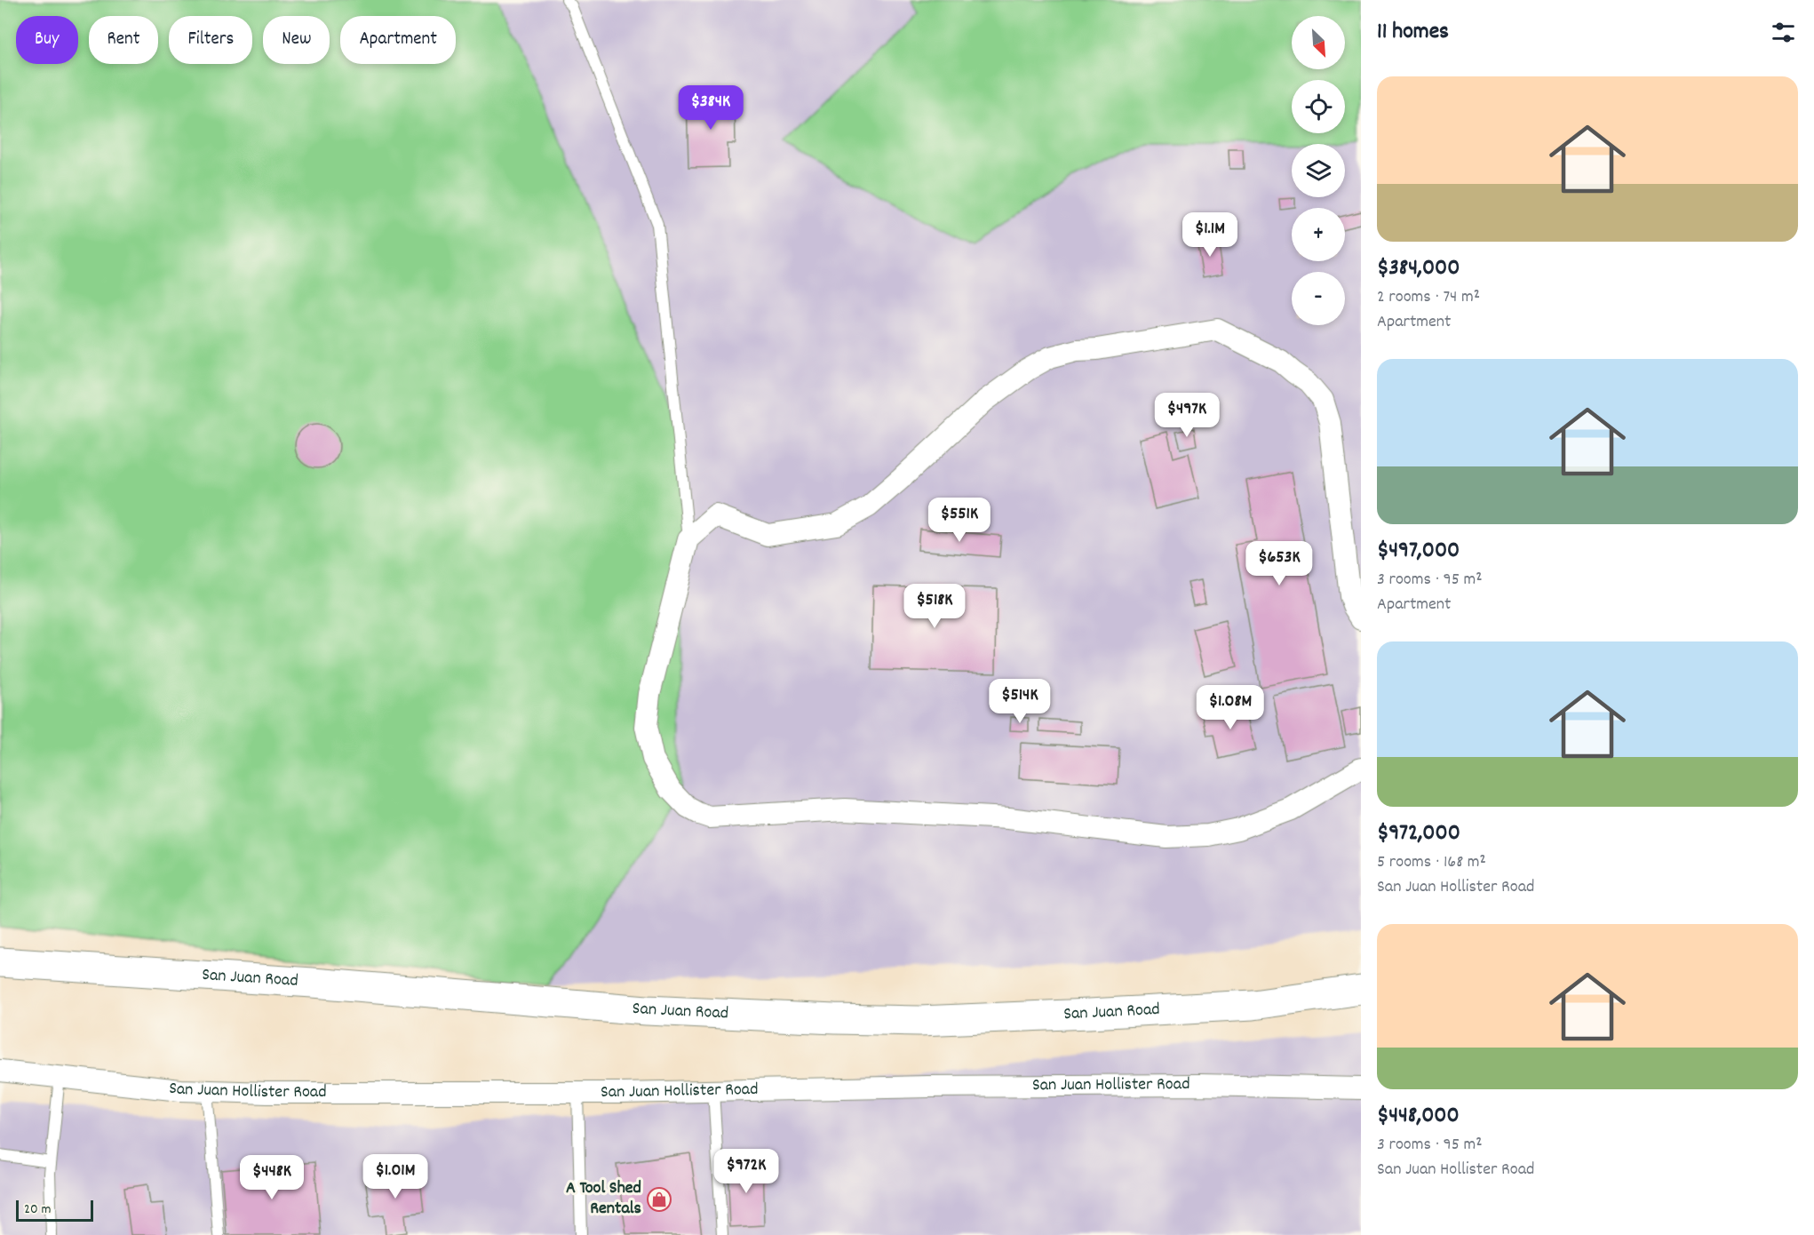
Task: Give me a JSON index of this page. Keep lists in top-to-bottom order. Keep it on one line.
{"streets":{"main road":["San Juan Road"],"street":["San Juan Hollister Road"]},"places":{"shop":["A Tool Shed Rentals"]},"scale_bar":"20 m","north":"bottom right","page":{"heading":"11 homes","map_buttons":["+","−"],"chip":["Buy","Rent","Filters","New","Apartment"],"list":[{"name":"$384,000","note":"2 rooms · 74 m² · Apartment"},{"name":"$497,000","note":"3 rooms · 95 m² · Apartment"},{"name":"$972,000","note":"5 rooms · 168 m² · San Juan Hollister Road"},{"name":"$448,000","note":"3 rooms · 95 m² · San Juan Hollister Road"}],"price":["$384K","$1.1M","$497K","$551K","$653K","$518K","$514K","$1.08M","$972K","$1.01M","$448K"],"scale":"20 m"}}
